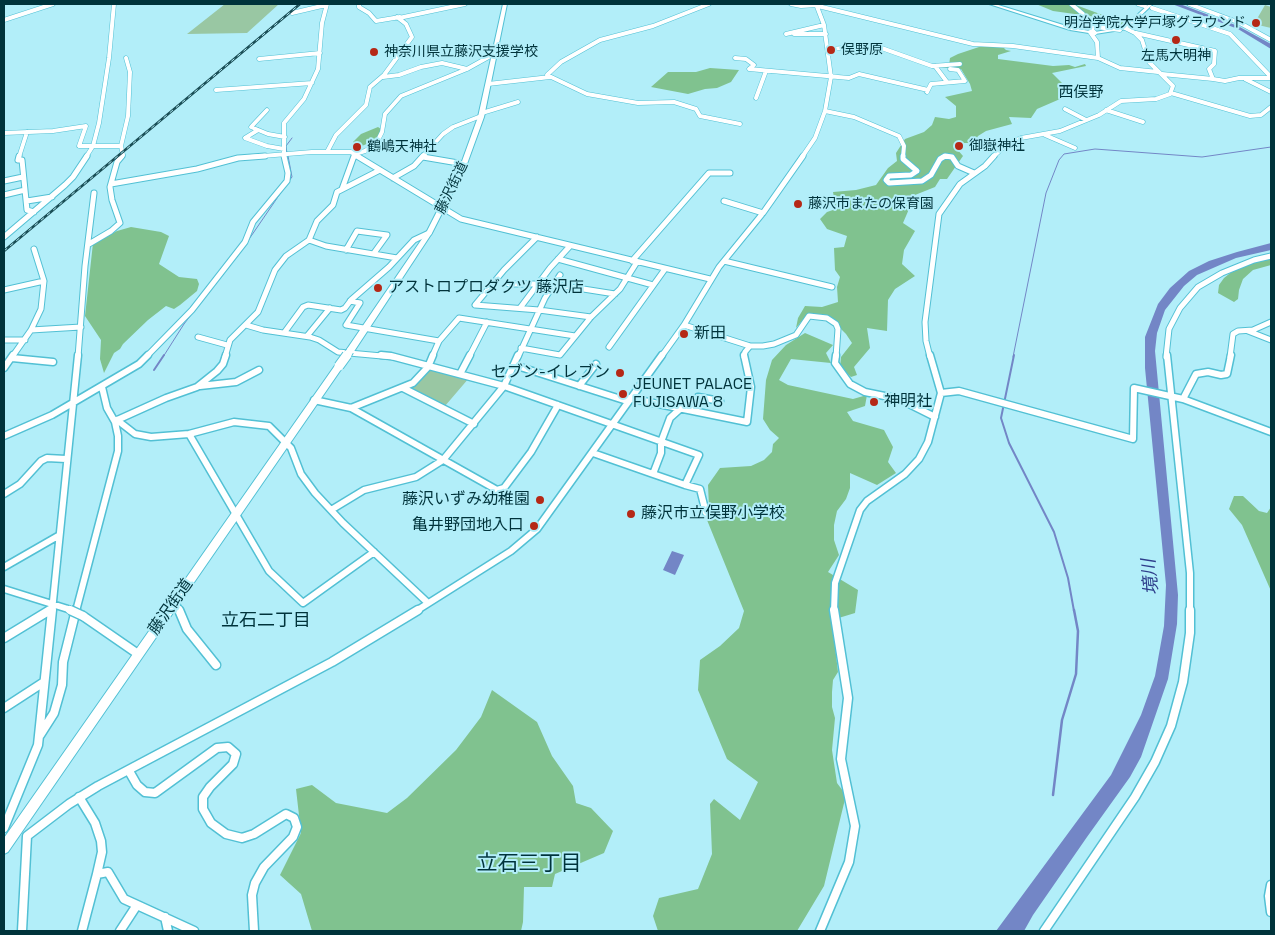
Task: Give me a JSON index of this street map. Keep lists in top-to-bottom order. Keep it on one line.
{"streets":{"highway":["藤沢街道"]},"districts":["西俣野","立石二丁目","立石三丁目"],"water":["境川"],"places":["明治学院大学戸塚グラウンド","左馬大明神","俣野原","神奈川県立藤沢支援学校","御嶽神社","鶴嶋天神社","藤沢市またの保育園","アストロプロダクツ 藤沢店","新田","セブン-イレブン","JEUNET PALACE FUJISAWA 8","神明社","藤沢いずみ幼稚園","藤沢市立俣野小学校","亀井野団地入口"]}
